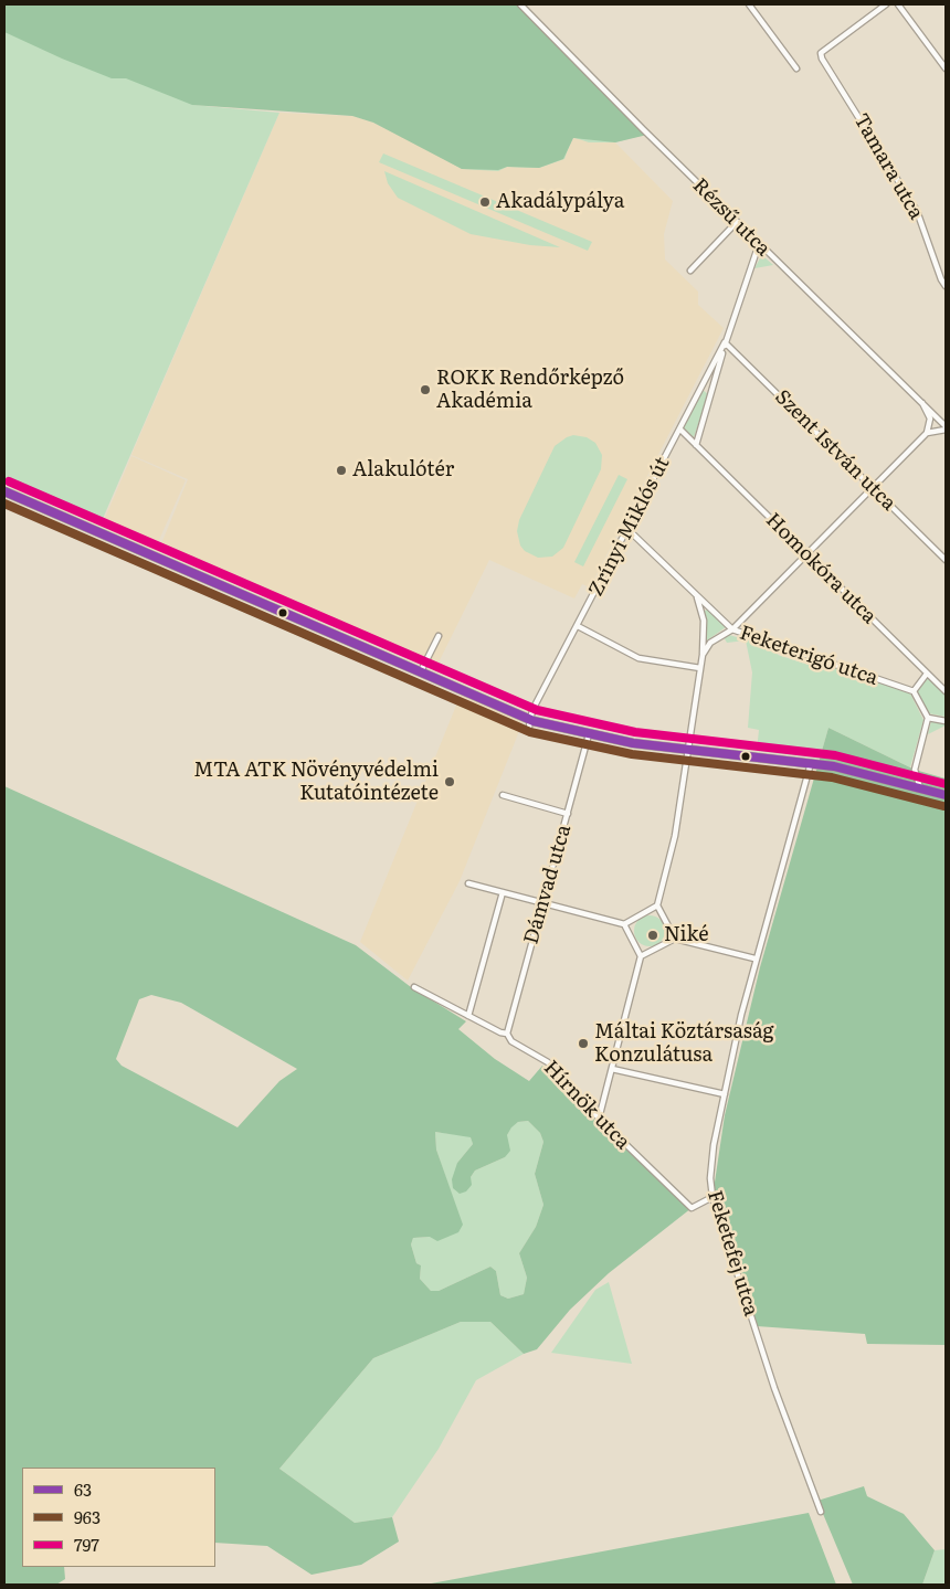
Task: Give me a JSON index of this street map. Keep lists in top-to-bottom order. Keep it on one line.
{"streets":{"street":["Tamara utca","Rézsű utca","Szent István utca","Zrínyi Miklós út","Homokóra utca","Feketerigó utca","Dámvad utca","Hírnök utca","Feketefej utca"]},"crossings":[["Rézsű utca","Zrínyi Miklós út"],["Szent István utca","Zrínyi Miklós út"],["Zrínyi Miklós út","Homokóra utca"],["Zrínyi Miklós út","Feketerigó utca"],["Dámvad utca","Hírnök utca"],["Hírnök utca","Feketefej utca"]],"places":["Akadálypálya","ROKK Rendőrképző Akadémia","Alakulótér","MTA ATK Növényvédelmi Kutatóintézete","Niké","Máltai Köztársaság Konzulátusa"],"lines":["transit line 797","transit line 63","transit line 963"],"legend":["63","963","797"]}
